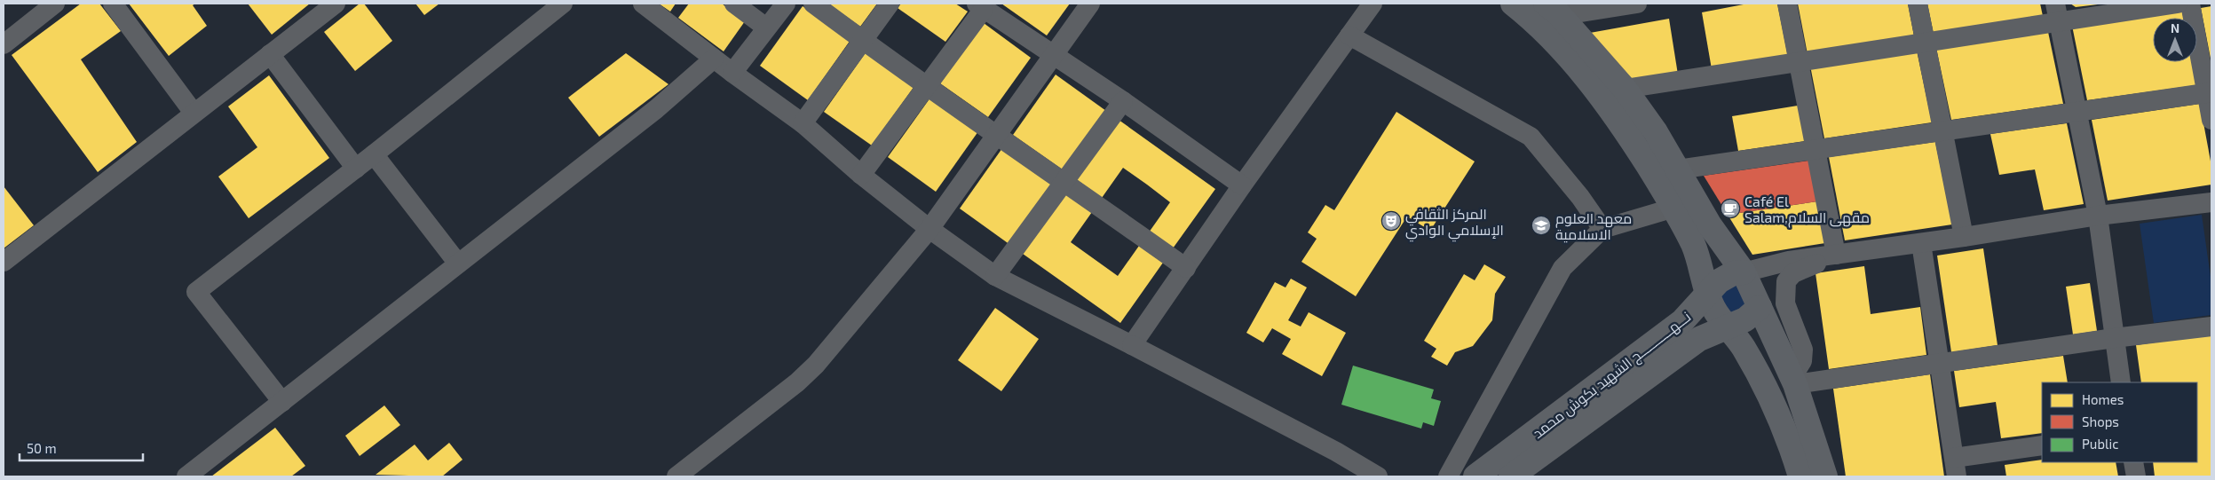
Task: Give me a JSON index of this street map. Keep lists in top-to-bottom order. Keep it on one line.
{"streets":{"main road":["نـــهـــــــــــج الشهيد بكوش محمد"]},"places":{"cafe":["Café El Salam,مقهى السلام"],"theatre":["المركز الثقافي الإسلامي الوادي"],"school or university":["معهد العلوم الاسلامية"]},"legend":["Homes","Shops","Public"],"scale_bar":"50 m","north":"top"}
